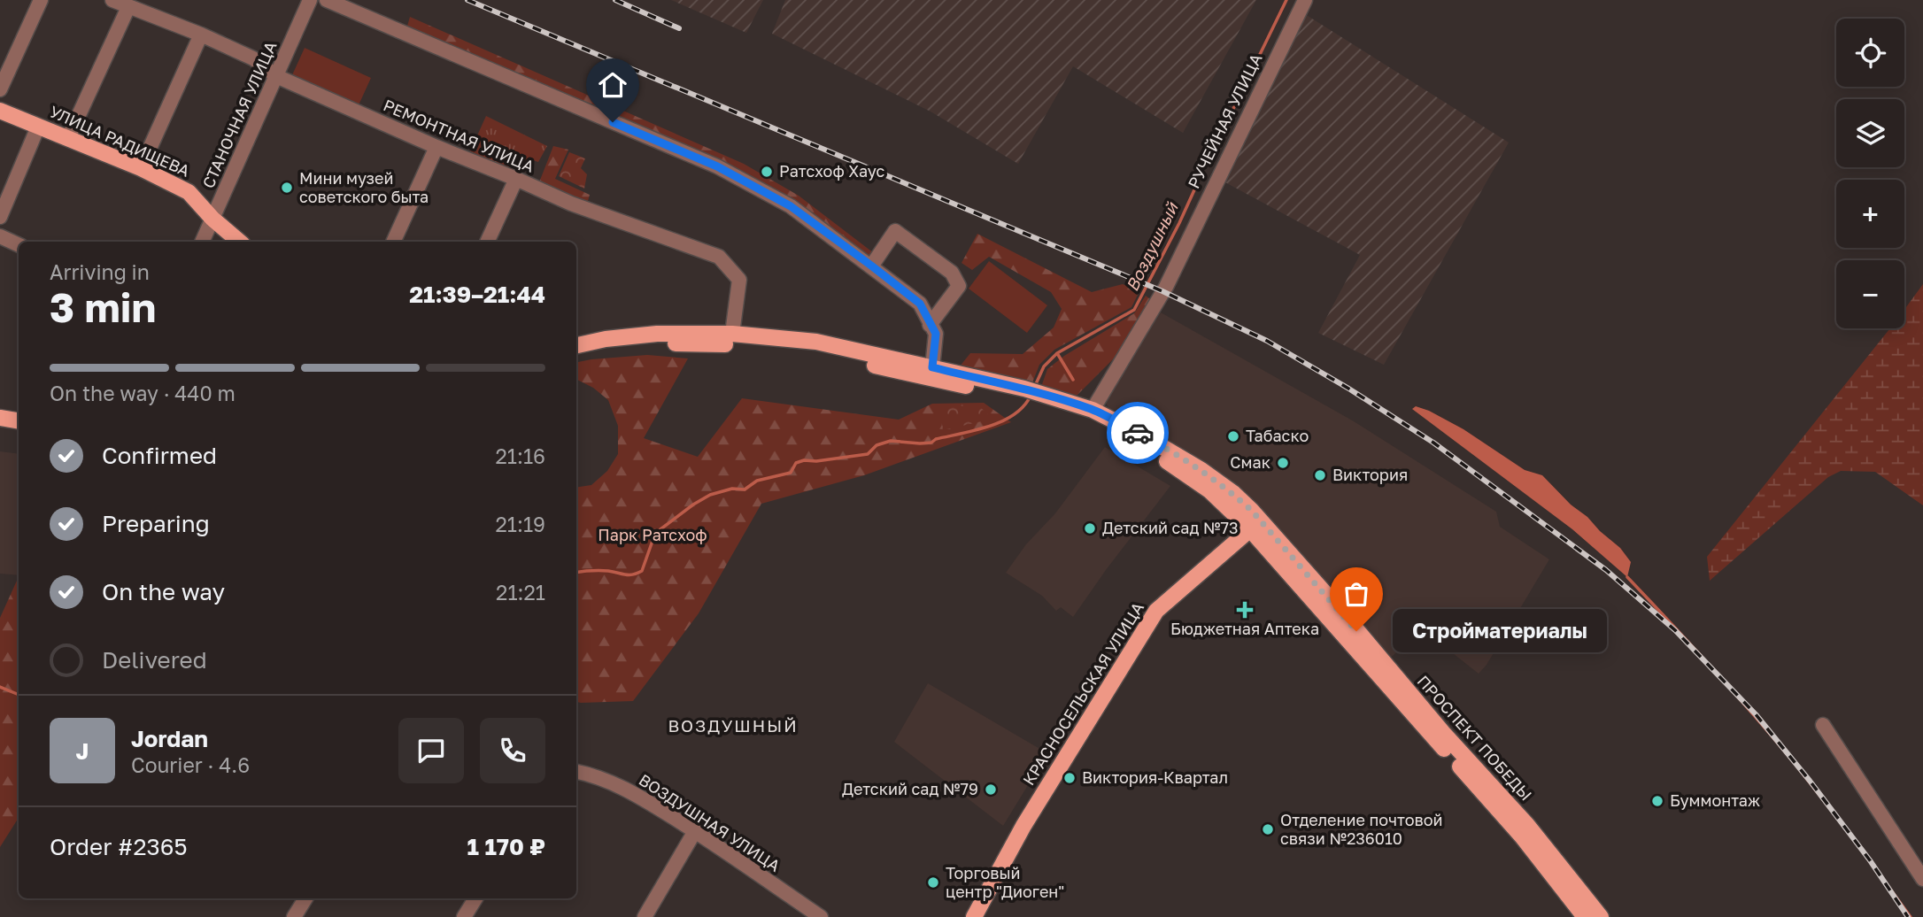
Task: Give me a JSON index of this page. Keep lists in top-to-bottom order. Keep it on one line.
{"streets":{"main road":["УЛИЦА РАДИЩЕВА","КРАСНОСЕЛЬСКАЯ УЛИЦА","ПРОСПЕКТ ПОБЕДЫ"],"street":["СТАНОЧНАЯ УЛИЦА","РУЧЕЙНАЯ УЛИЦА","РЕМОНТНАЯ УЛИЦА","ВОЗДУШНАЯ УЛИЦА"]},"crossings":[["СТАНОЧНАЯ УЛИЦА","РЕМОНТНАЯ УЛИЦА"],["СТАНОЧНАЯ УЛИЦА","УЛИЦА РАДИЩЕВА"],["РУЧЕЙНАЯ УЛИЦА","ПРОСПЕКТ ПОБЕДЫ"],["РЕМОНТНАЯ УЛИЦА","ПРОСПЕКТ ПОБЕДЫ"],["КРАСНОСЕЛЬСКАЯ УЛИЦА","ПРОСПЕКТ ПОБЕДЫ"]],"districts":["ВОЗДУШНЫЙ"],"water":["Воздушный"],"parks":["Парк Ратсхоф"],"places":{"other":["Ратсхоф Хаус","Мини музей советского быта","Табаско","Смак","Виктория","Детский сад №73","Стройматериалы","Виктория-Квартал","Детский сад №79","Буммонтаж","Отделение почтовой связи №236010","Торговый центр \"Диоген\""],"health":["Бюджетная Аптека"]},"page":{"map_buttons":["+","−"],"heading":["3 min","Arriving in","21:39–21:44"],"panel":["Jordan","Courier · 4.6","Order #2365","1 170 ₽"],"bar":"On the way · 440 m","list":[["Confirmed","21:16"],["Preparing","21:19"],["On the way","21:21"],"Delivered"],"bubble":"Стройматериалы","round":"J"}}
